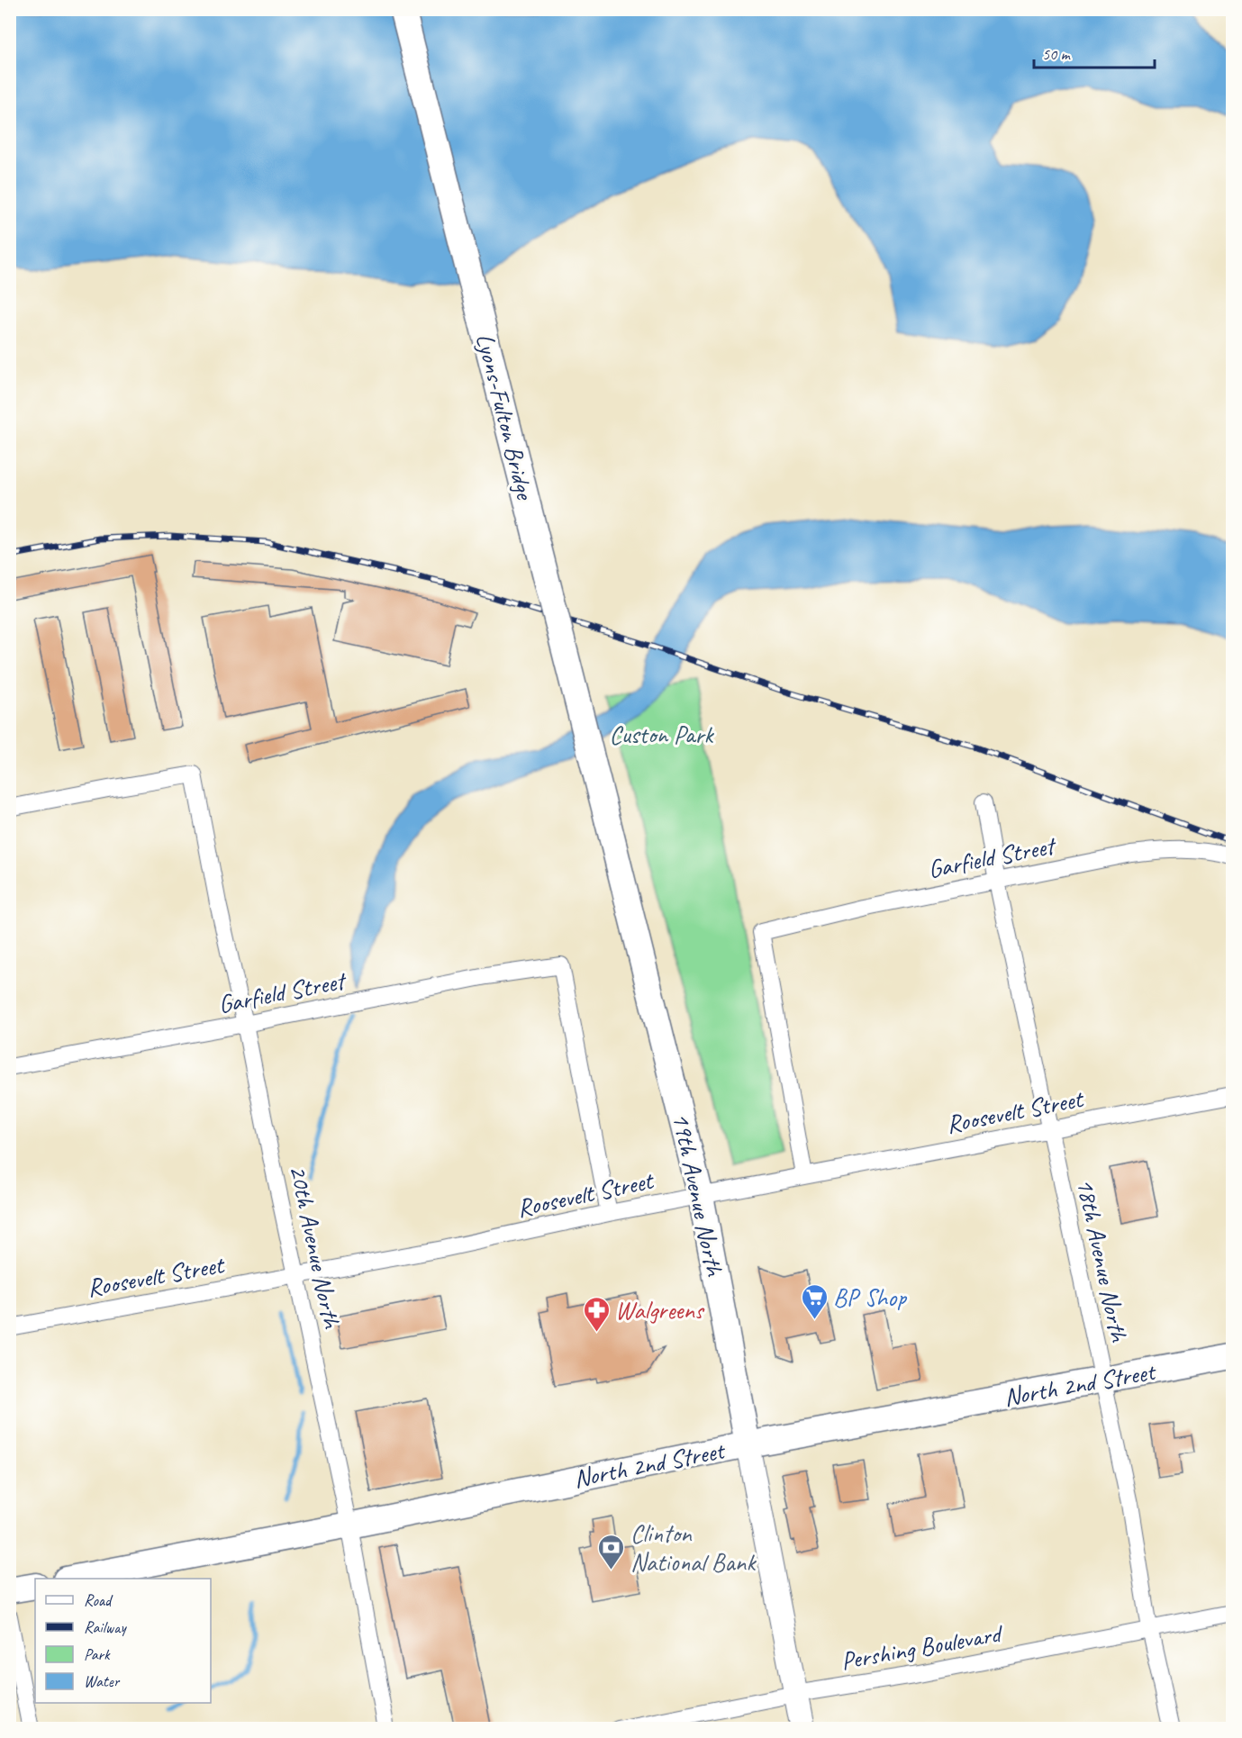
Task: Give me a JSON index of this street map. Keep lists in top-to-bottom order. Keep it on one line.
{"streets":{"main road":["Lyons-Fulton Bridge","19th Avenue North","North 2nd Street"],"street":["Garfield Street","Roosevelt Street","20th Avenue North","18th Avenue North","Pershing Boulevard"]},"crossings":[["Lyons-Fulton Bridge","19th Avenue North"],["Garfield Street","Roosevelt Street"],["Garfield Street","20th Avenue North"],["Garfield Street","18th Avenue North"],["Roosevelt Street","19th Avenue North"],["Roosevelt Street","20th Avenue North"],["Roosevelt Street","18th Avenue North"],["19th Avenue North","North 2nd Street"],["19th Avenue North","Pershing Boulevard"],["20th Avenue North","North 2nd Street"],["18th Avenue North","North 2nd Street"],["18th Avenue North","Pershing Boulevard"]],"parks":["Custon Park"],"places":{"supermarket":["BP Shop"],"pharmacy":["Walgreens"],"bank":["Clinton National Bank"]},"legend":["Road","Railway","Park","Water"],"scale_bar":"50 m"}
